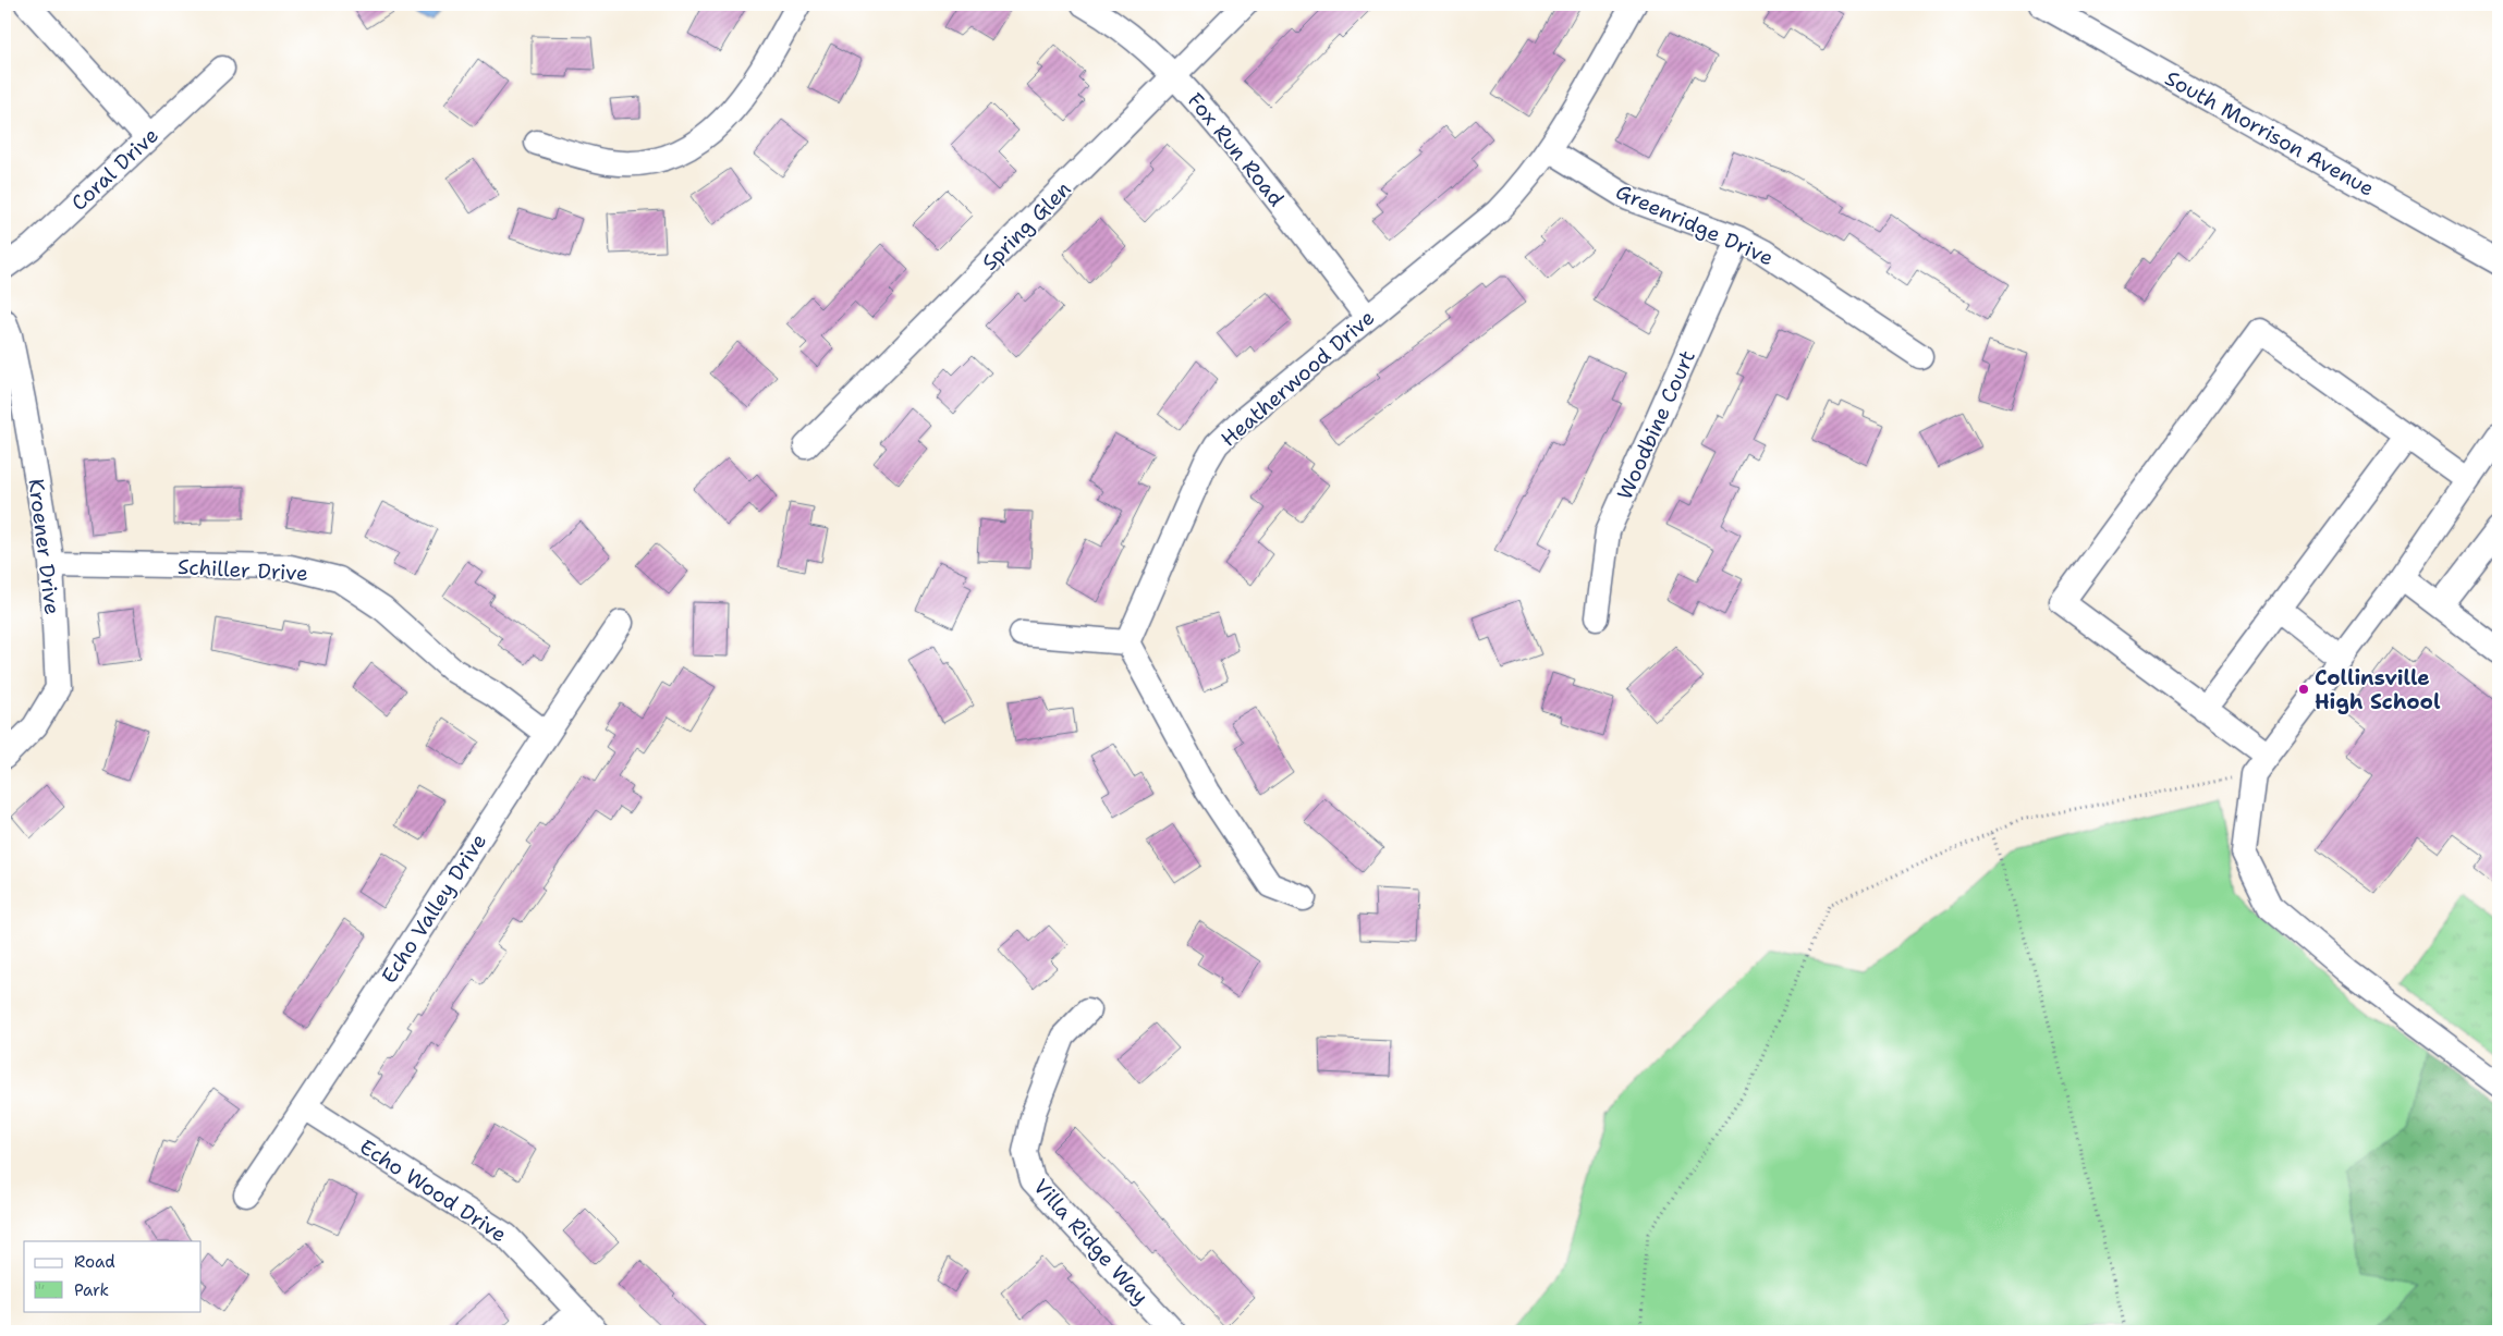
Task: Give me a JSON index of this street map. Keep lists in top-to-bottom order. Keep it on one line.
{"streets":{"street":["South Morrison Avenue","Fox Run Road","Coral Drive","Greenridge Drive","Spring Glen","Heatherwood Drive","Woodbine Court","Kroener Drive","Schiller Drive","Echo Valley Drive","Echo Wood Drive","Villa Ridge Way"]},"crossings":[["Fox Run Road","Spring Glen"],["Fox Run Road","Heatherwood Drive"],["Greenridge Drive","Heatherwood Drive"],["Greenridge Drive","Woodbine Court"],["Kroener Drive","Schiller Drive"],["Schiller Drive","Echo Valley Drive"],["Echo Valley Drive","Echo Wood Drive"]],"places":["Collinsville High School"],"legend":["Road","Park"]}
